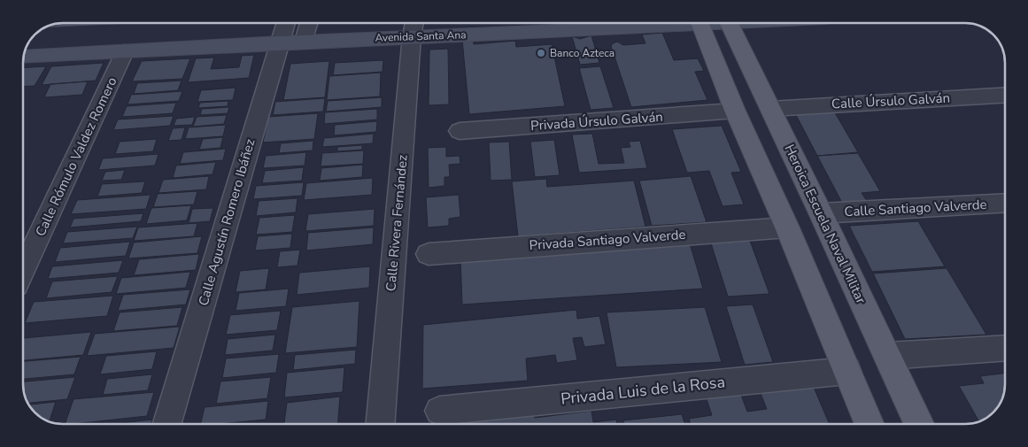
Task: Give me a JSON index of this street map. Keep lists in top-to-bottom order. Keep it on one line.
{"streets":{"main road":["Avenida Santa Ana","Heroica Escuela Naval Militar"],"street":["Calle Úrsulo Galván","Privada Úrsulo Galván","Calle Rómulo Valdez Romero","Calle Santiago Valverde","Calle Agustín Romero Ibáñez","Calle Rivera Fernández","Privada Santiago Valverde","Privada Luis de la Rosa"]},"crossings":[["Avenida Santa Ana","Calle Rómulo Valdez Romero"],["Avenida Santa Ana","Calle Agustín Romero Ibáñez"],["Avenida Santa Ana","Calle Rivera Fernández"],["Calle Úrsulo Galván","Heroica Escuela Naval Militar"],["Calle Santiago Valverde","Heroica Escuela Naval Militar"]],"places":["Banco Azteca"]}
